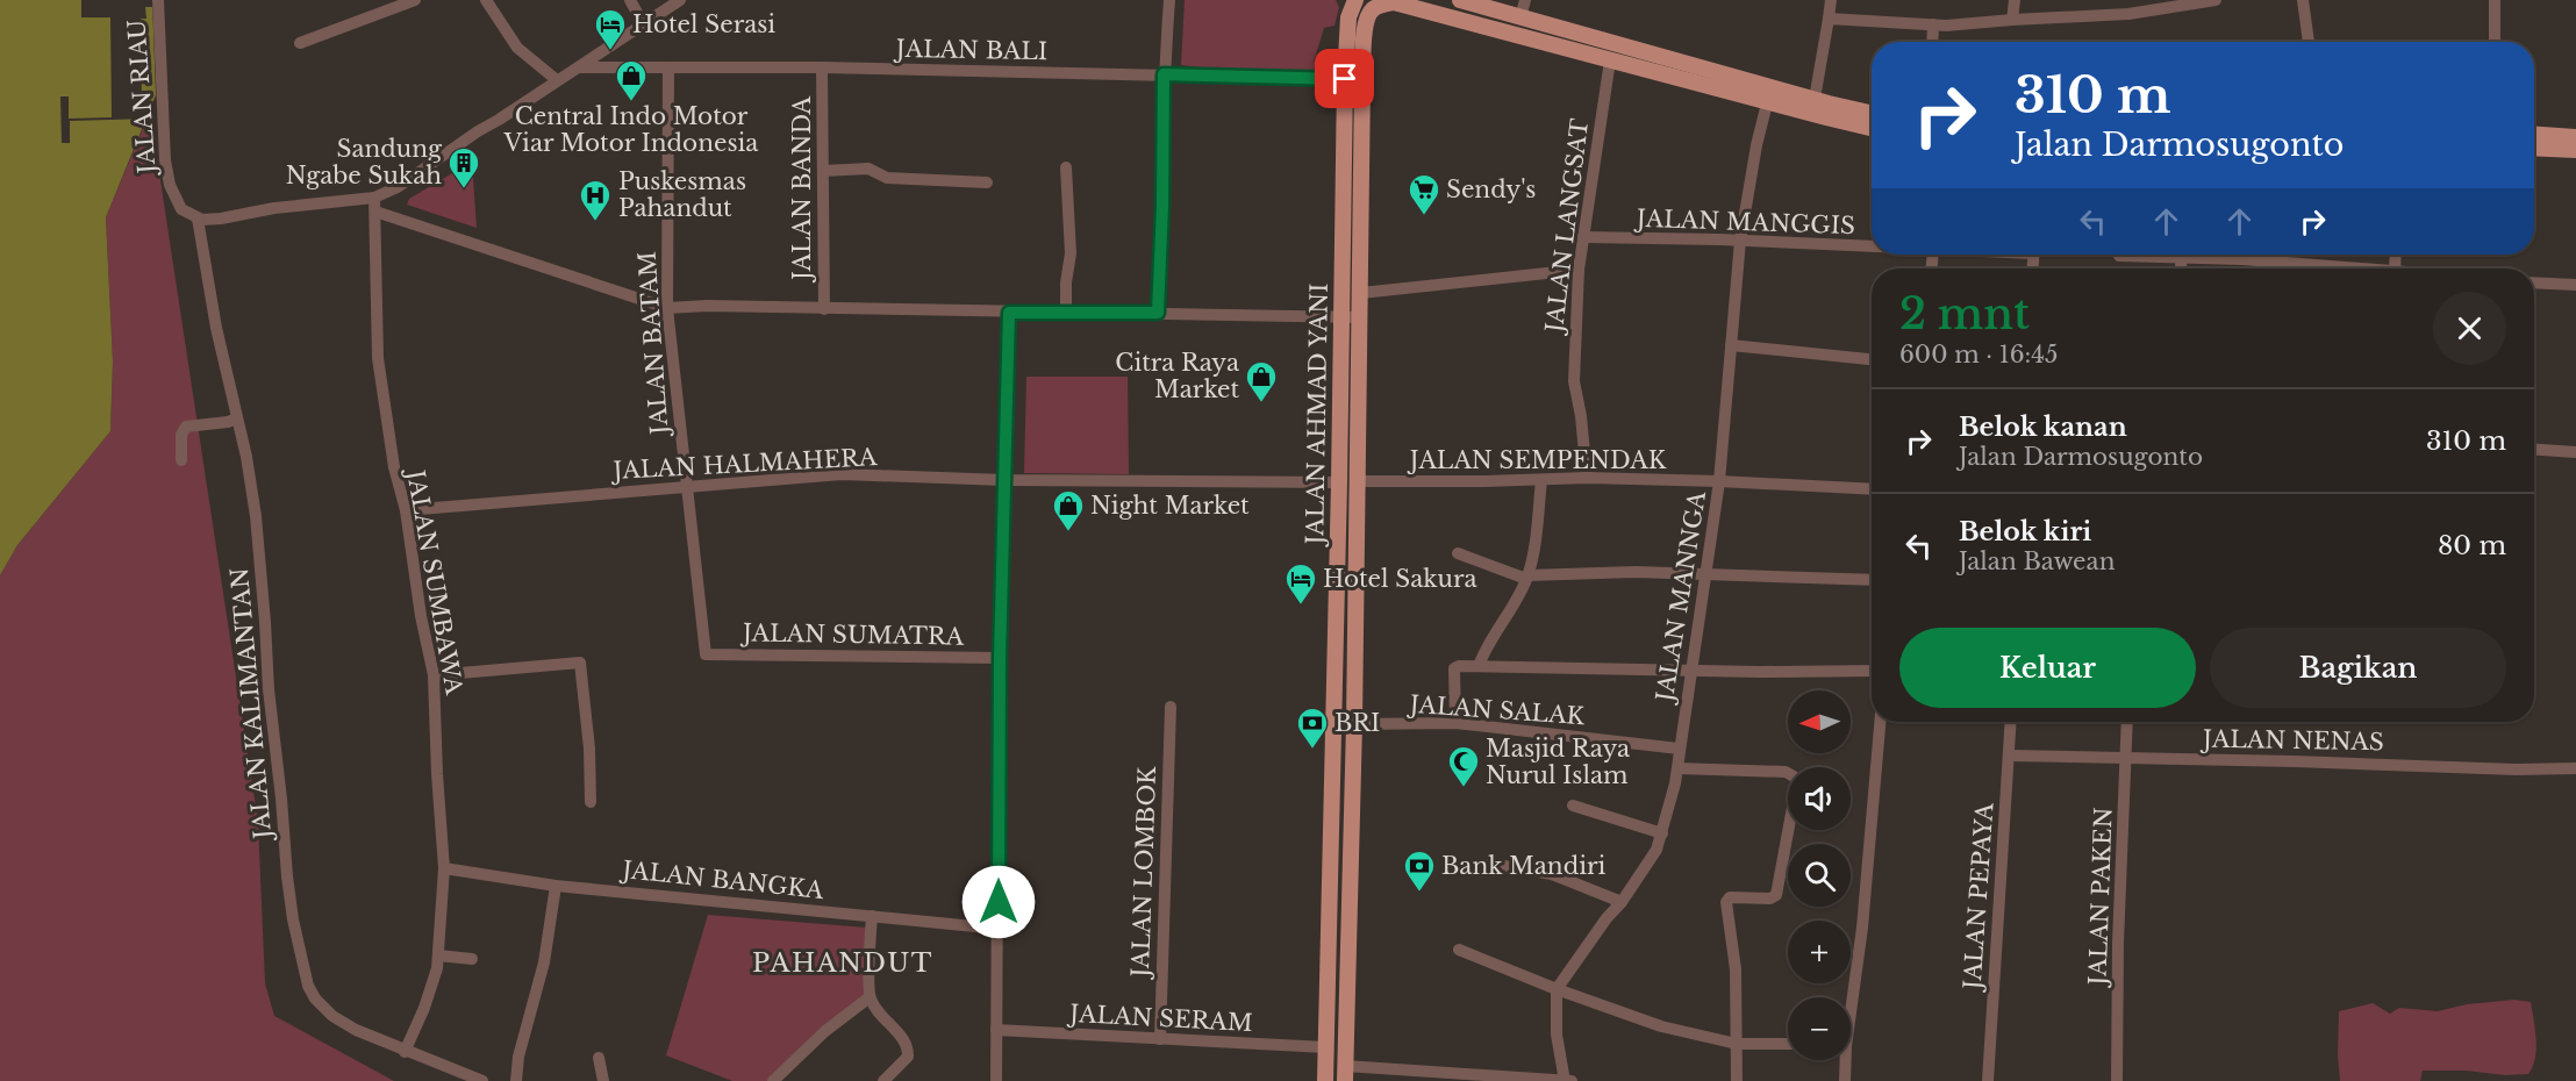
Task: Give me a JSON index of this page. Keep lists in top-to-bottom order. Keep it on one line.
{"streets":{"main road":["JALAN AHMAD YANI"],"street":["JALAN BALI","JALAN RIAU","JALAN BANDA","JALAN MANGGIS","JALAN LANGSAT","JALAN BATAM","JALAN SEMPENDAK","JALAN HALMAHERA","JALAN SUMBAWA","JALAN MANNGA","JALAN SUMATRA","JALAN KALIMANTAN","JALAN SALAK","JALAN NENAS","JALAN LOMBOK","JALAN BANGKA","JALAN PEPAYA","JALAN PAKEN","JALAN SERAM"]},"crossings":[["JALAN BALI","JALAN BANDA"],["JALAN BALI","JALAN BATAM"],["JALAN BALI","JALAN AHMAD YANI"],["JALAN RIAU","JALAN KALIMANTAN"],["JALAN MANGGIS","JALAN LANGSAT"],["JALAN MANGGIS","JALAN MANNGA"],["JALAN LANGSAT","JALAN SEMPENDAK"],["JALAN BATAM","JALAN HALMAHERA"],["JALAN BATAM","JALAN SUMATRA"],["JALAN AHMAD YANI","JALAN SEMPENDAK"],["JALAN AHMAD YANI","JALAN HALMAHERA"],["JALAN AHMAD YANI","JALAN SALAK"],["JALAN AHMAD YANI","JALAN SERAM"],["JALAN SEMPENDAK","JALAN MANNGA"],["JALAN HALMAHERA","JALAN SUMBAWA"],["JALAN SUMBAWA","JALAN KALIMANTAN"],["JALAN SUMBAWA","JALAN BANGKA"],["JALAN MANNGA","JALAN SALAK"],["JALAN NENAS","JALAN PEPAYA"],["JALAN NENAS","JALAN PAKEN"],["JALAN LOMBOK","JALAN SERAM"]],"districts":["PAHANDUT"],"places":{"hotel":["Hotel Serasi","Hotel Sakura"],"shop":["Central Indo Motor Viar Motor Indonesia","Citra Raya Market","Night Market"],"building":["Sandung Ngabe Sukah"],"supermarket":["Sendy's"],"hospital":["Puskesmas Pahandut"],"bank":["BRI","Bank Mandiri"],"mosque":["Masjid Raya Nurul Islam"]},"north":"left","page":{"turn":["310 m","Jalan Darmosugonto"],"heading":["2 mnt","600 m · 16:45"],"list":[{"name":"Belok kanan","note":"Jalan Darmosugonto","value":"310 m"},{"name":"Belok kiri","note":"Jalan Bawean","value":"80 m"}],"buttons":["Keluar","Bagikan"],"map_buttons":["+","−"]}}
